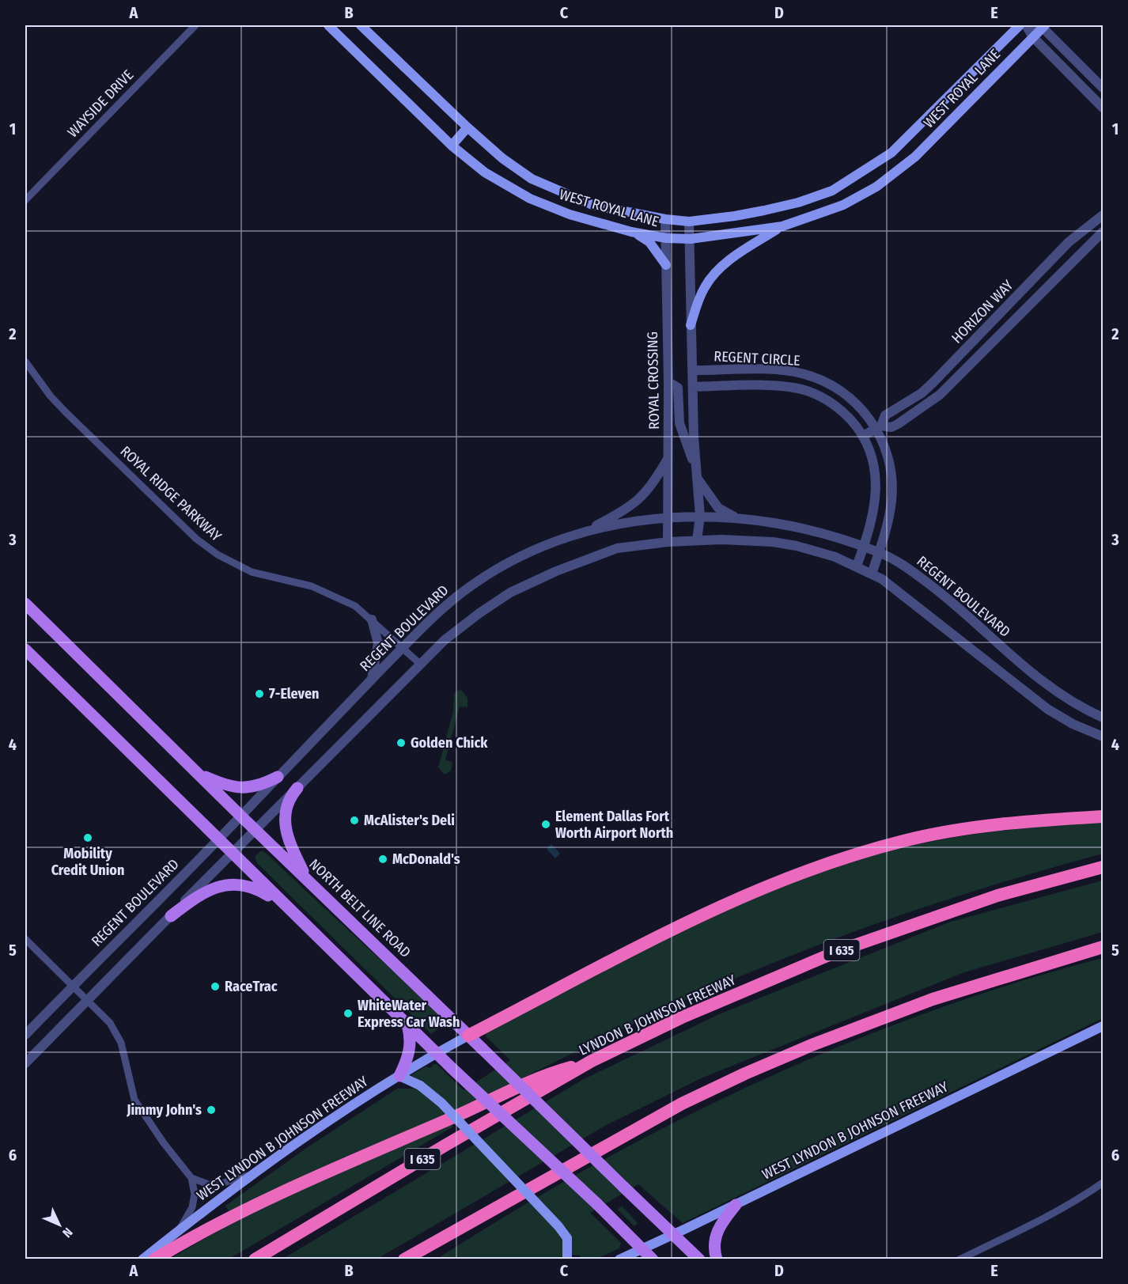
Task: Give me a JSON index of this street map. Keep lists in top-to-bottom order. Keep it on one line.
{"streets":{"highway":["I 635","LYNDON B JOHNSON FREEWAY"],"main road":["WEST ROYAL LANE","NORTH BELT LINE ROAD","WEST LYNDON B JOHNSON FREEWAY"],"street":["WAYSIDE DRIVE","HORIZON WAY","REGENT CIRCLE","ROYAL CROSSING","ROYAL RIDGE PARKWAY","REGENT BOULEVARD"]},"crossings":[["WEST ROYAL LANE","ROYAL CROSSING"],["HORIZON WAY","REGENT CIRCLE"],["REGENT CIRCLE","REGENT BOULEVARD"],["ROYAL CROSSING","REGENT BOULEVARD"],["ROYAL RIDGE PARKWAY","REGENT BOULEVARD"],["REGENT BOULEVARD","NORTH BELT LINE ROAD"],["NORTH BELT LINE ROAD","WEST LYNDON B JOHNSON FREEWAY"]],"places":["7-Eleven","Golden Chick","McAlister's Deli","Element Dallas Fort Worth Airport North","Mobility Credit Union","McDonald's","RaceTrac","WhiteWater Express Car Wash","Jimmy John's"],"north":"bottom right","grid":{"columns":["A","B","C","D","E"],"rows":["1","2","3","4","5","6"]}}
